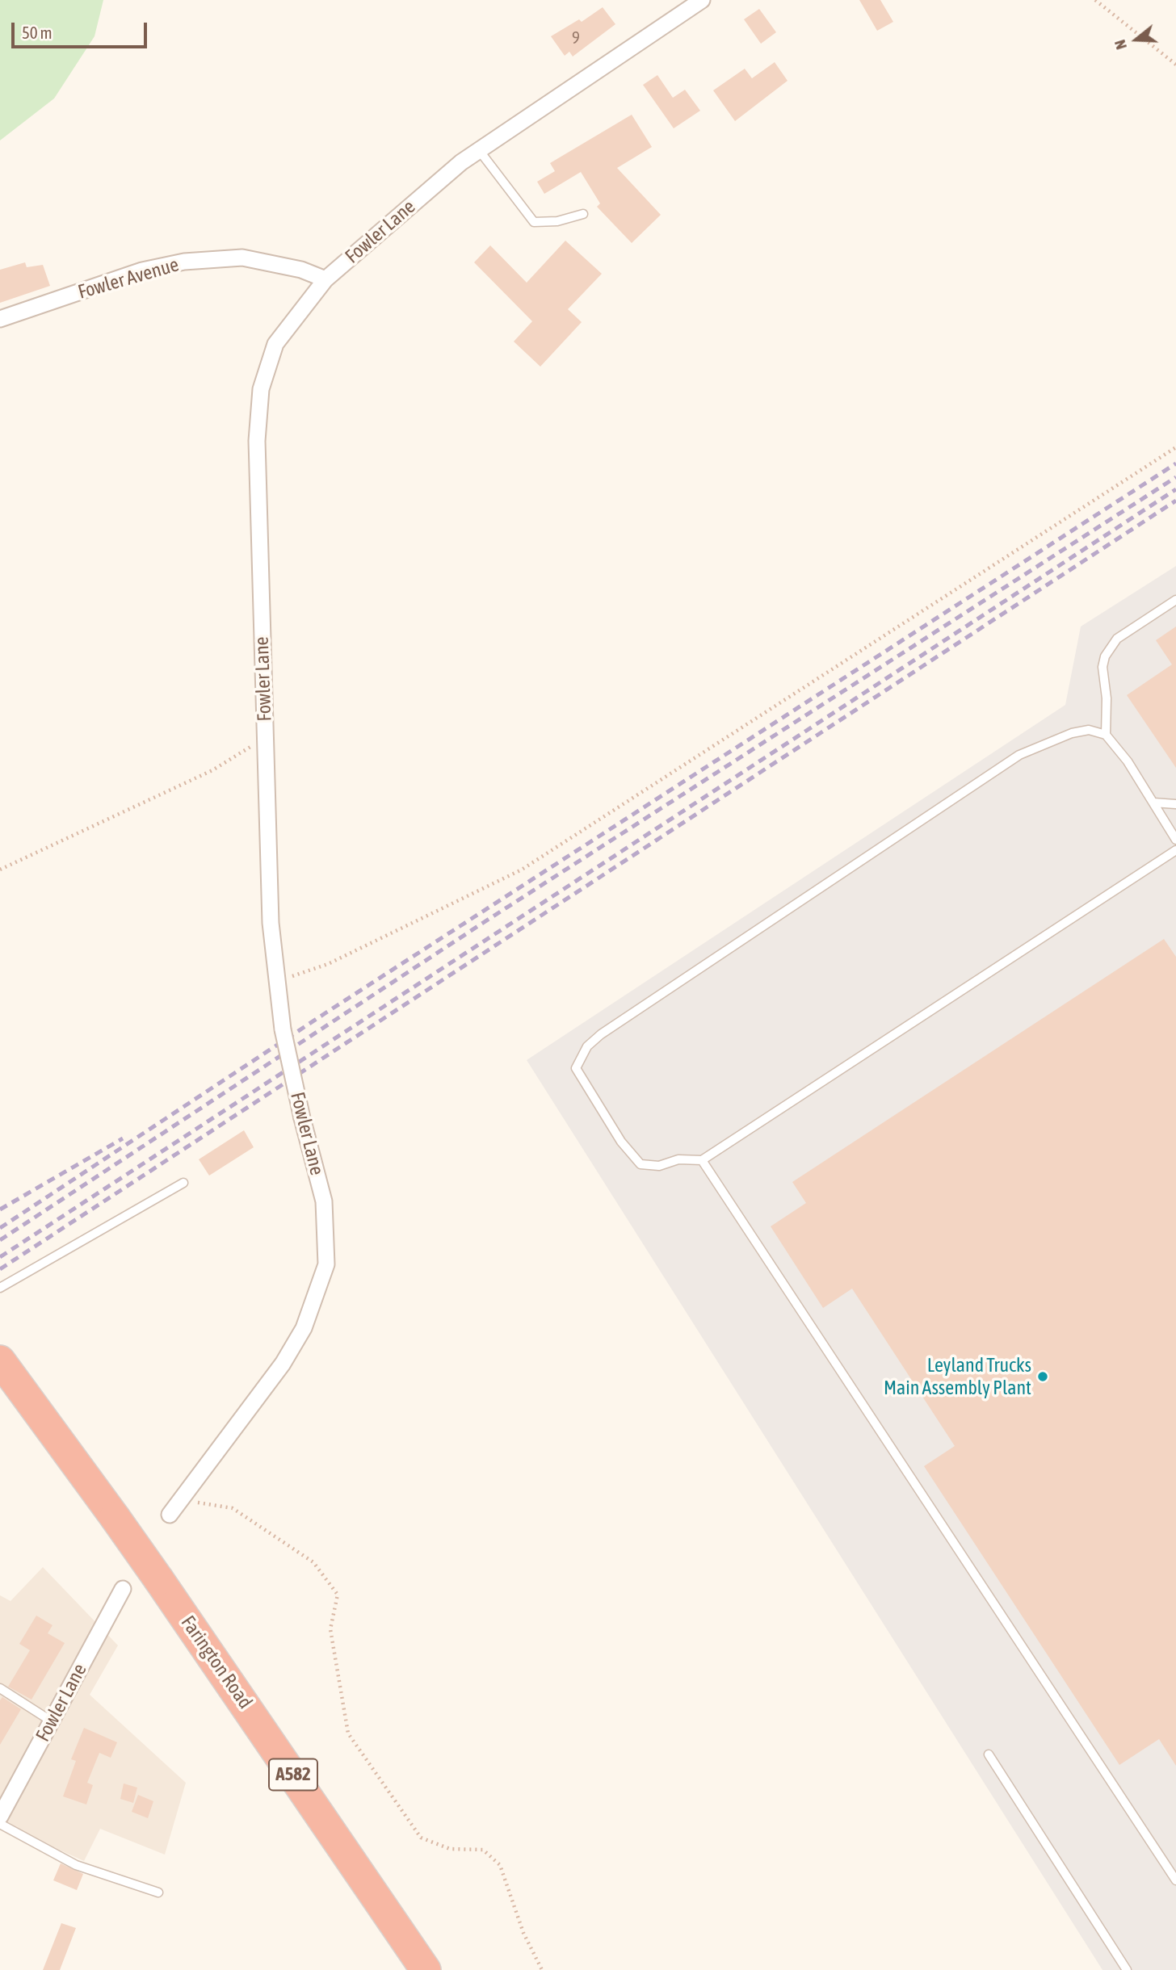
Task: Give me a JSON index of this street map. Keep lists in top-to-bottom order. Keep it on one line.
{"streets":{"highway":["Farington Road","A582"],"street":["Fowler Lane","Fowler Avenue"]},"crossings":[["Fowler Lane","Fowler Avenue"]],"places":["Leyland Trucks Main Assembly Plant"],"house_numbers":["9"],"scale_bar":"50 m","north":"left"}
